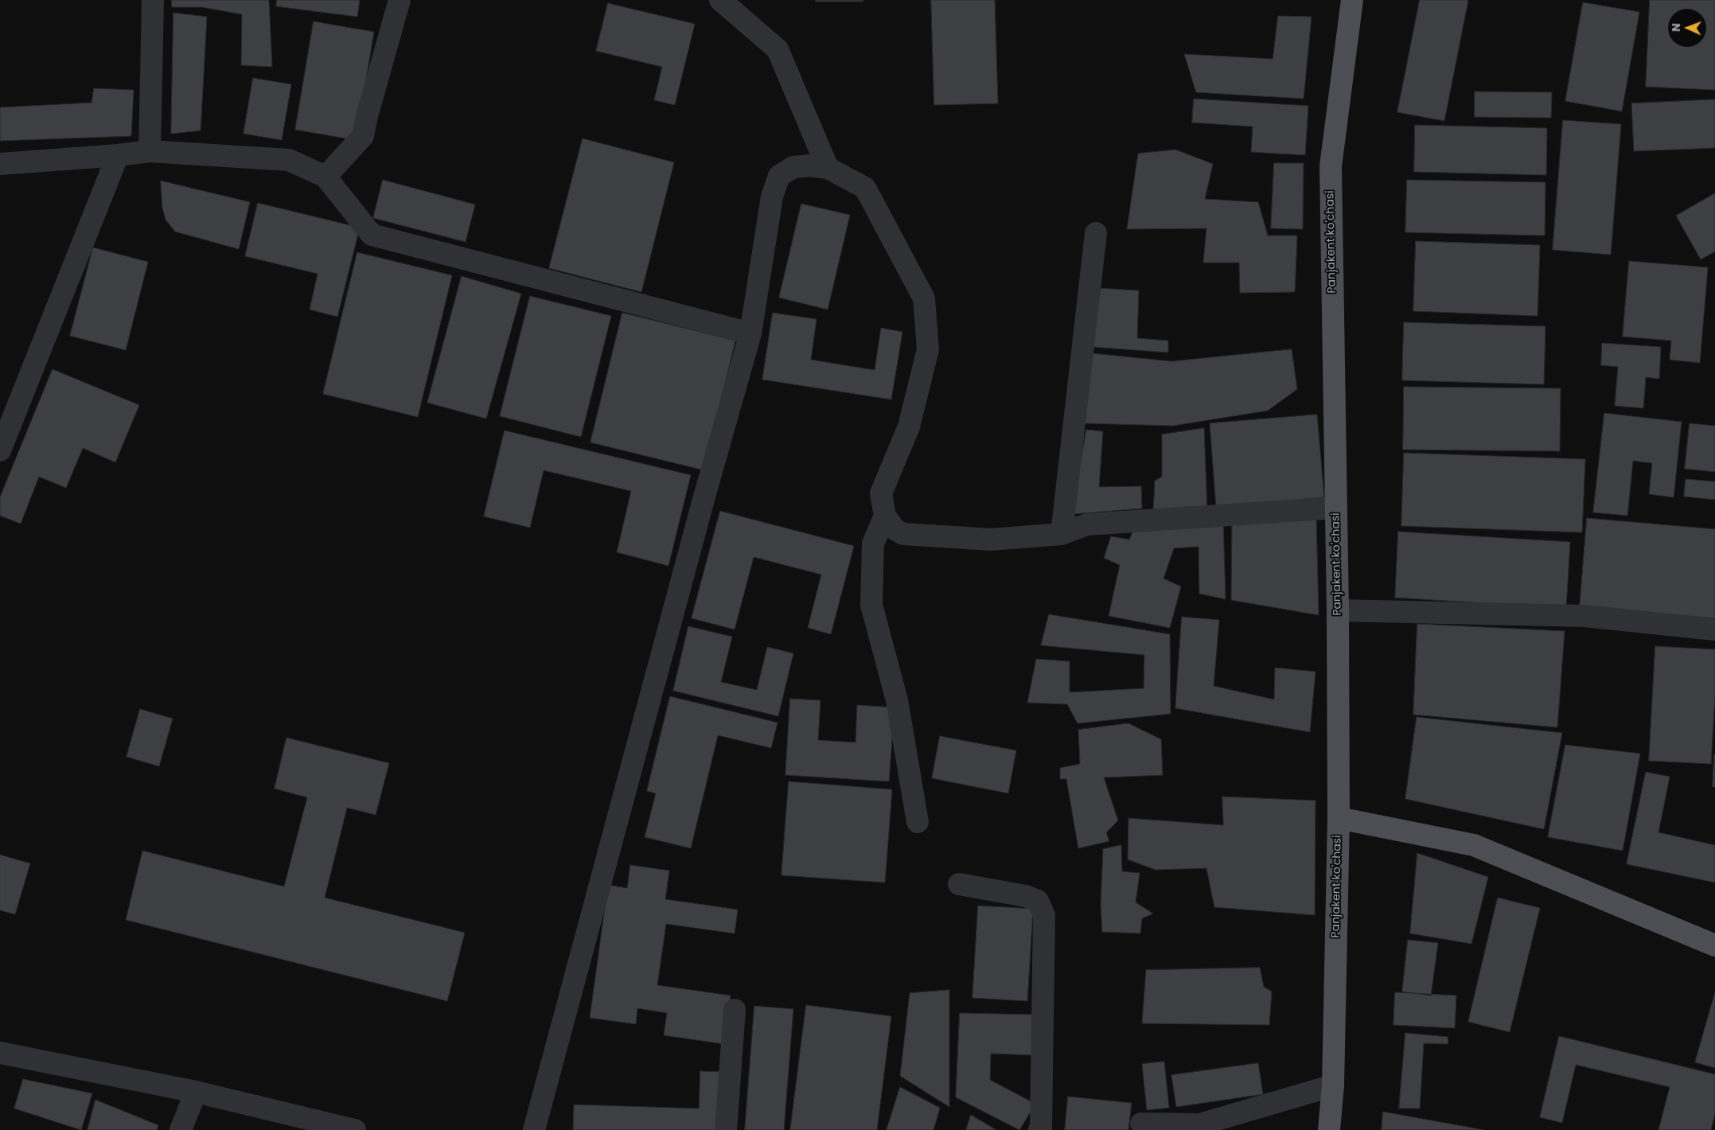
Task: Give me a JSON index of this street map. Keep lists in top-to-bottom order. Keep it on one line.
{"streets":{"main road":["Panjakent ko'chasi"]},"north":"left"}
